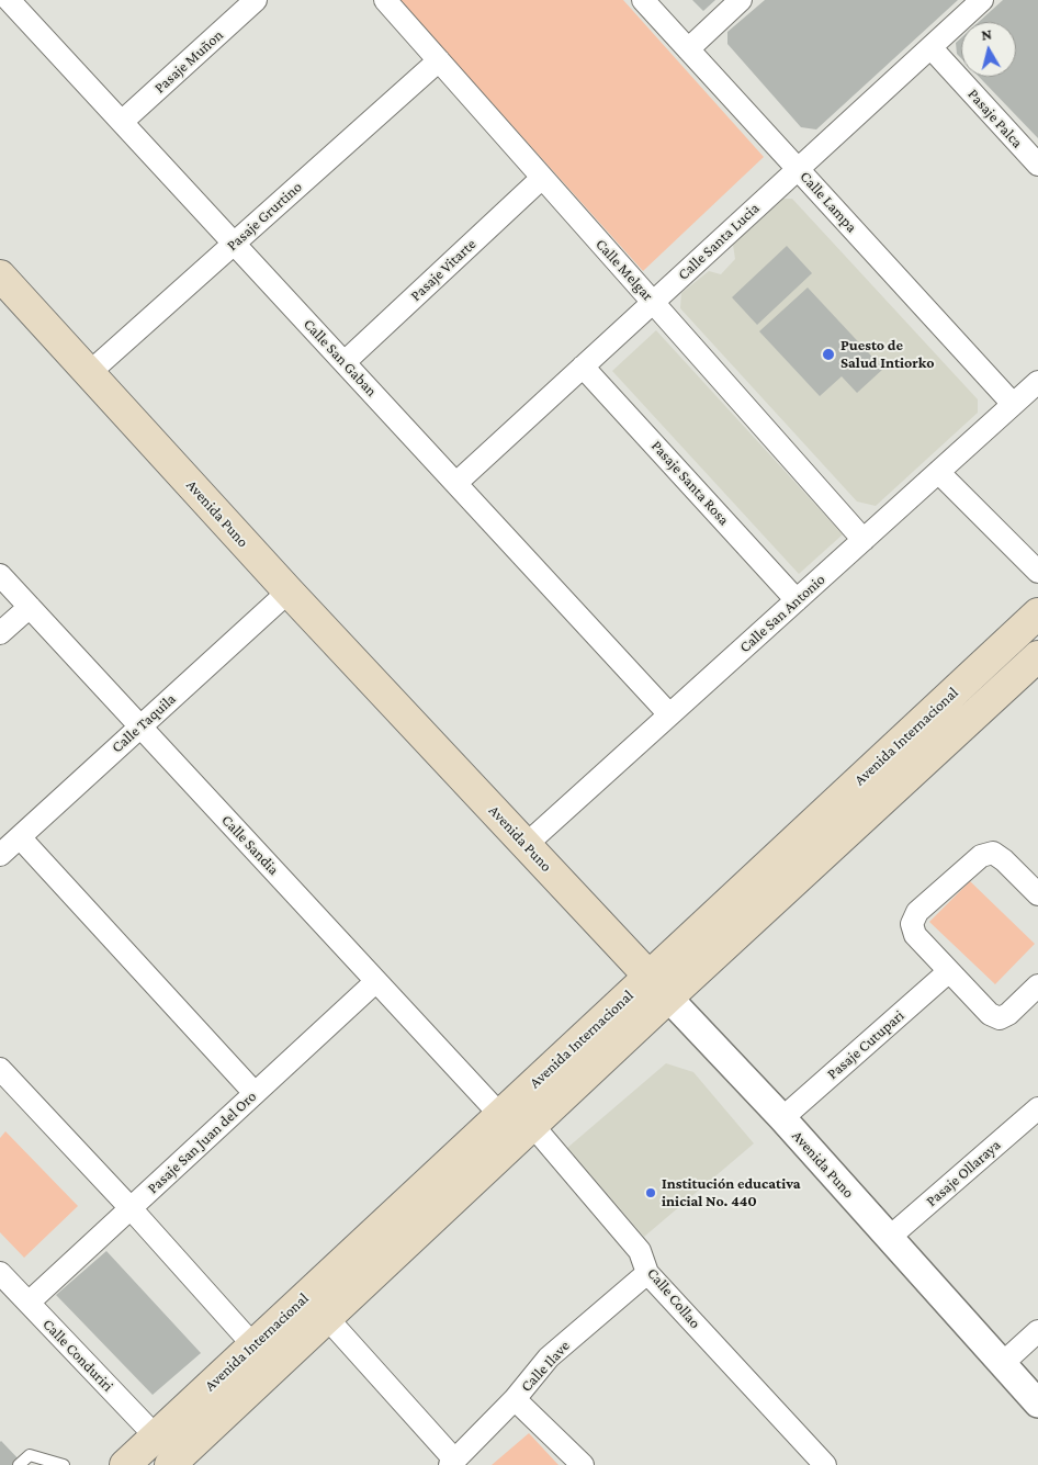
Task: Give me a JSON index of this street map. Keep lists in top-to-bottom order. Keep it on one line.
{"streets":{"main road":["Avenida Puno","Avenida Internacional"],"street":["Pasaje Muñon","Pasaje Palca","Calle Lampa","Pasaje Grurtino","Calle Santa Lucia","Pasaje Vitarte","Calle Melgar","Calle San Gaban","Pasaje Santa Rosa","Calle San Antonio","Calle Taquila","Calle Sandia","Pasaje Cutupari","Pasaje San Juan del Oro","Pasaje Ollaraya","Calle Collao","Calle Conduriri","Calle Ilave"]},"crossings":[["Pasaje Muñon","Calle San Gaban"],["Pasaje Palca","Calle Santa Lucia"],["Calle Lampa","Calle Santa Lucia"],["Calle Lampa","Calle San Antonio"],["Pasaje Grurtino","Calle Melgar"],["Pasaje Grurtino","Calle San Gaban"],["Pasaje Grurtino","Avenida Puno"],["Calle Santa Lucia","Calle Melgar"],["Calle Santa Lucia","Calle San Gaban"],["Calle Santa Lucia","Pasaje Santa Rosa"],["Pasaje Vitarte","Calle Melgar"],["Pasaje Vitarte","Calle San Gaban"],["Calle Melgar","Calle San Antonio"],["Calle San Gaban","Calle San Antonio"],["Pasaje Santa Rosa","Calle San Antonio"],["Avenida Puno","Calle San Antonio"],["Avenida Puno","Calle Taquila"],["Avenida Puno","Avenida Internacional"],["Avenida Puno","Pasaje Cutupari"],["Avenida Puno","Pasaje Ollaraya"],["Calle Taquila","Calle Sandia"],["Avenida Internacional","Calle Sandia"],["Avenida Internacional","Calle Collao"],["Avenida Internacional","Calle Conduriri"],["Calle Sandia","Pasaje San Juan del Oro"],["Pasaje San Juan del Oro","Calle Conduriri"],["Calle Collao","Calle Ilave"]],"places":["Puesto de Salud Intiorko","Institución educativa inicial No. 440"],"north":"top"}
